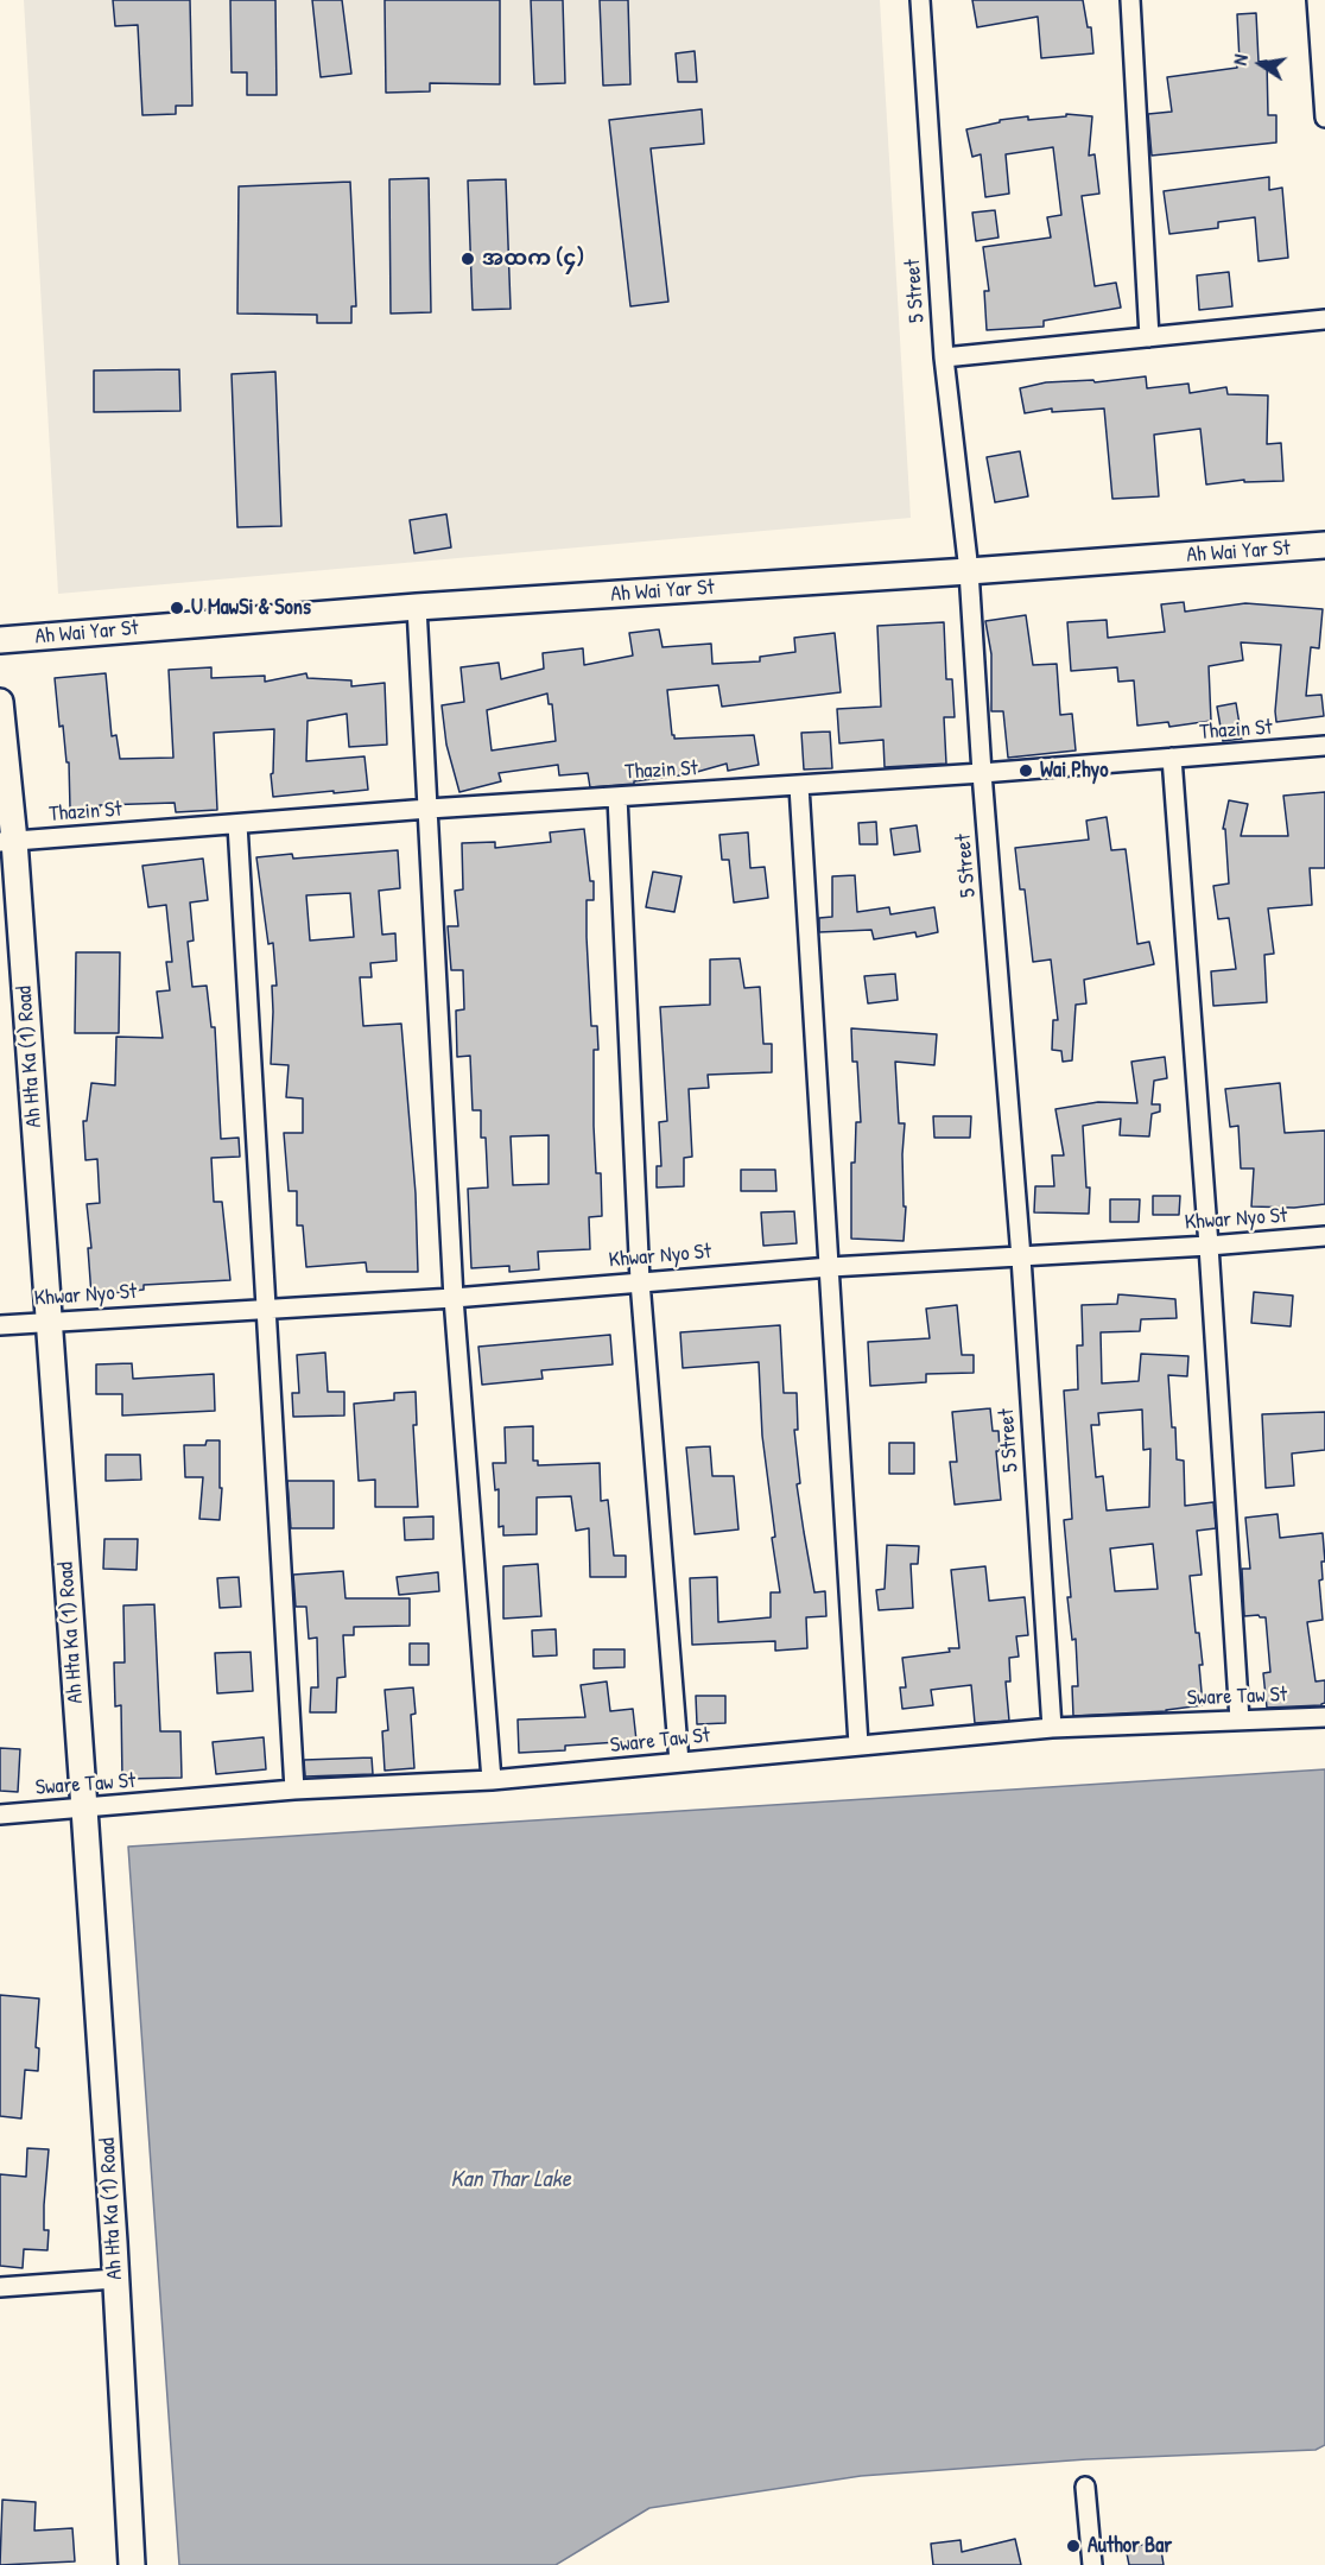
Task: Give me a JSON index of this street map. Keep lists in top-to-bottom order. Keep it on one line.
{"streets":{"street":["5 Street","Ah Wai Yar St","Thazin St","Ah Hta Ka (1) Road","Khwar Nyo St","Sware Taw St"]},"crossings":[["5 Street","Ah Wai Yar St"],["5 Street","Thazin St"],["5 Street","Khwar Nyo St"],["5 Street","Sware Taw St"],["Thazin St","Ah Hta Ka (1) Road"],["Ah Hta Ka (1) Road","Khwar Nyo St"],["Ah Hta Ka (1) Road","Sware Taw St"]],"water":["Kan Thar Lake"],"places":["အထက (၄)","U MawSi & Sons","Wai Phyo","Author Bar"],"north":"left"}
